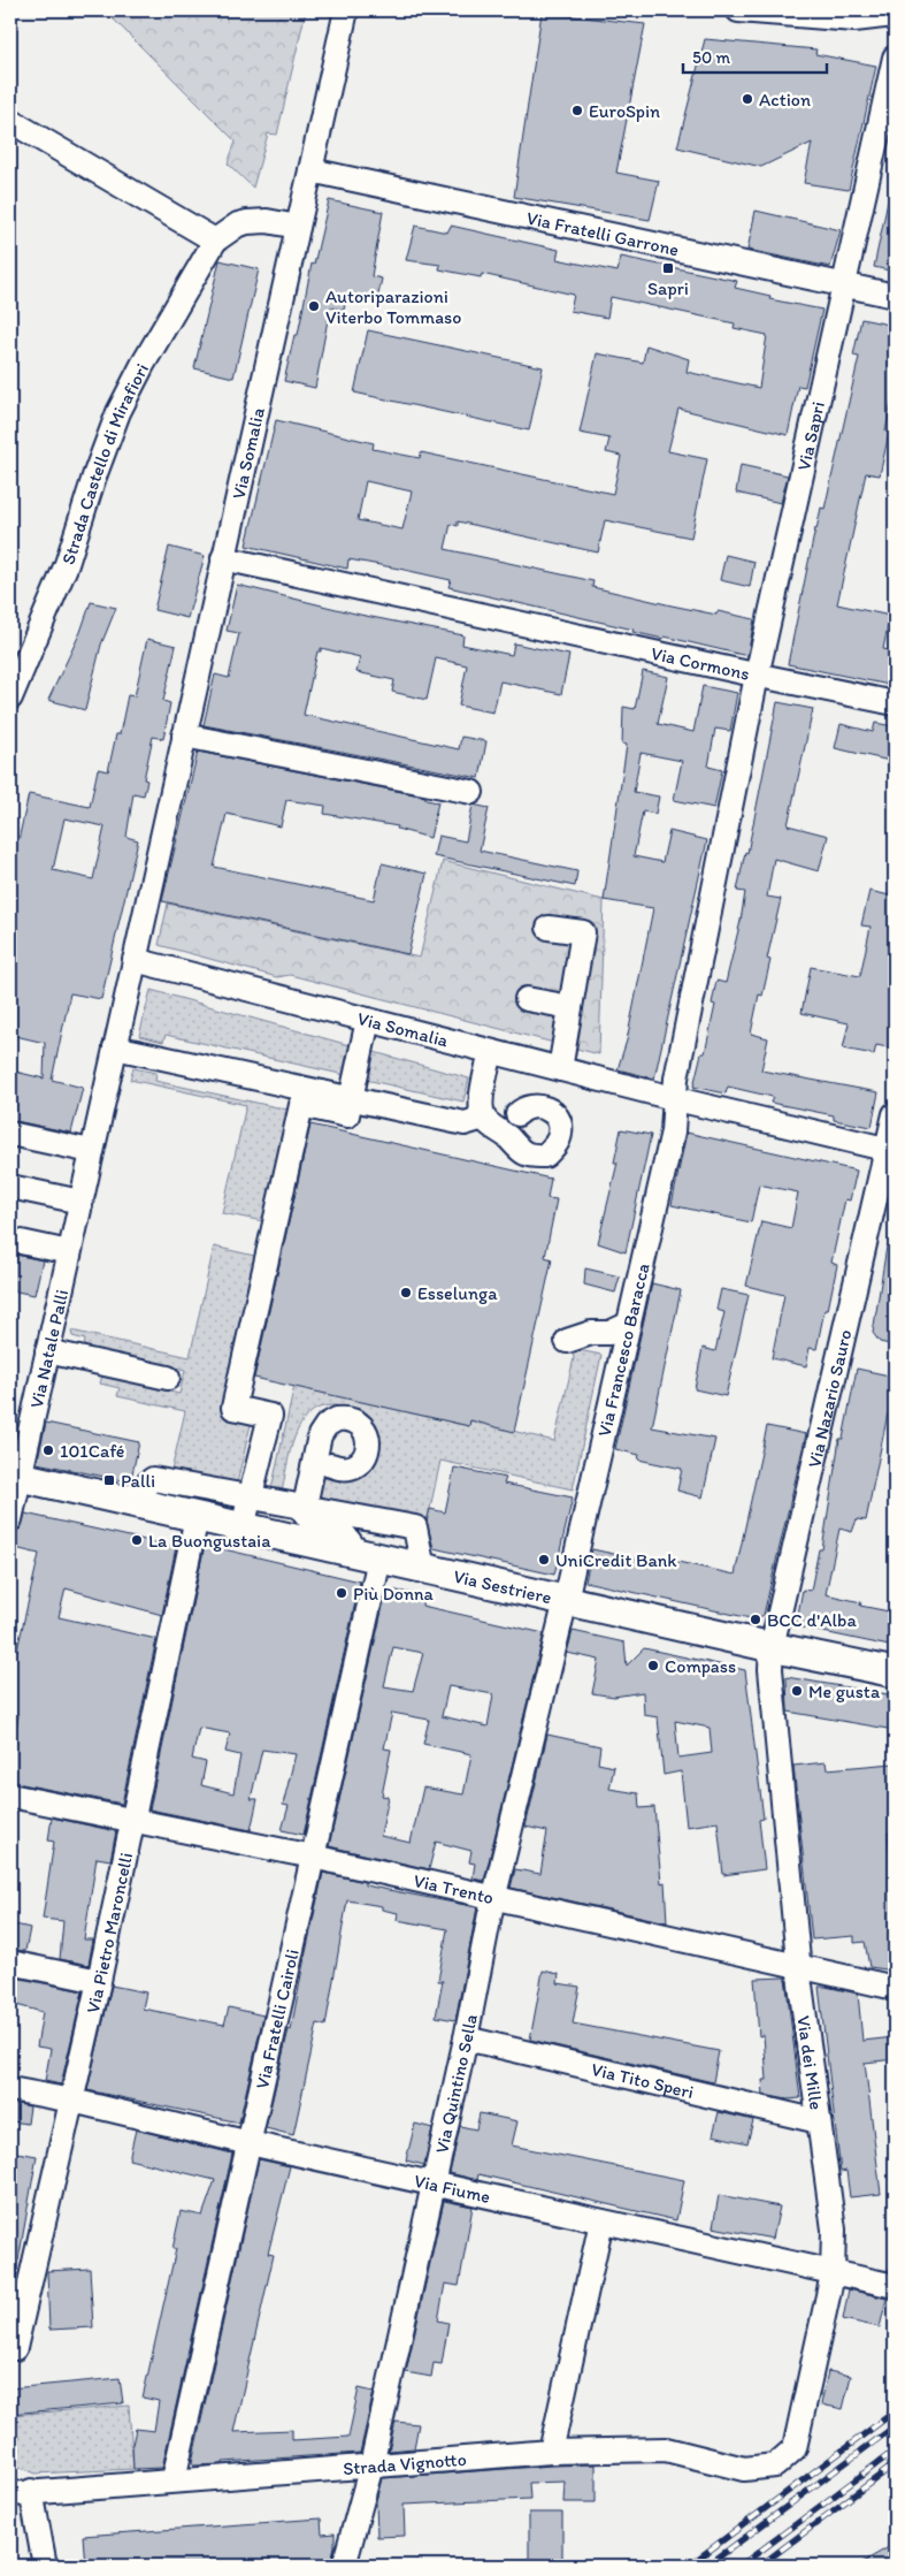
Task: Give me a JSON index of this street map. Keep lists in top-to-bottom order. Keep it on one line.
{"streets":{"main road":["Via Sestriere"],"street":["Via Fratelli Garrone","Via Sapri","Via Somalia","Strada Castello di Mirafiori","Via Cormons","Via Natale Palli","Via Francesco Baracca","Via Nazario Sauro","Via Trento","Via Pietro Maroncelli","Via Fratelli Cairoli","Via dei Mille","Via Tito Speri","Via Quintino Sella","Via Fiume","Strada Vignotto"]},"crossings":[["Via Fratelli Garrone","Via Sapri"],["Via Fratelli Garrone","Via Somalia"],["Via Sapri","Via Cormons"],["Via Somalia","Strada Castello di Mirafiori"],["Via Somalia","Via Cormons"],["Via Somalia","Via Francesco Baracca"],["Via Somalia","Via Nazario Sauro"],["Via Cormons","Via Francesco Baracca"],["Via Natale Palli","Via Sestriere"],["Via Francesco Baracca","Via Sestriere"],["Via Francesco Baracca","Via Quintino Sella"],["Via Nazario Sauro","Via Sestriere"],["Via Nazario Sauro","Via dei Mille"],["Via Sestriere","Via Pietro Maroncelli"],["Via Sestriere","Via Fratelli Cairoli"],["Via Sestriere","Via dei Mille"],["Via Sestriere","Via Quintino Sella"],["Via Trento","Via Pietro Maroncelli"],["Via Trento","Via Fratelli Cairoli"],["Via Trento","Via dei Mille"],["Via Trento","Via Quintino Sella"],["Via Pietro Maroncelli","Via Fiume"],["Via Fratelli Cairoli","Via Fiume"],["Via Fratelli Cairoli","Strada Vignotto"],["Via dei Mille","Via Tito Speri"],["Via dei Mille","Via Fiume"],["Via dei Mille","Strada Vignotto"],["Via Tito Speri","Via Quintino Sella"],["Via Quintino Sella","Via Fiume"],["Via Quintino Sella","Strada Vignotto"]],"places":{"other":["Action","EuroSpin","Autoriparazioni Viterbo Tommaso","Esselunga","101Café","La Buongustaia","UniCredit Bank","Più Donna","BCC d'Alba","Compass","Me gusta"],"transit":["Sapri","Palli"]},"scale_bar":"50 m"}
